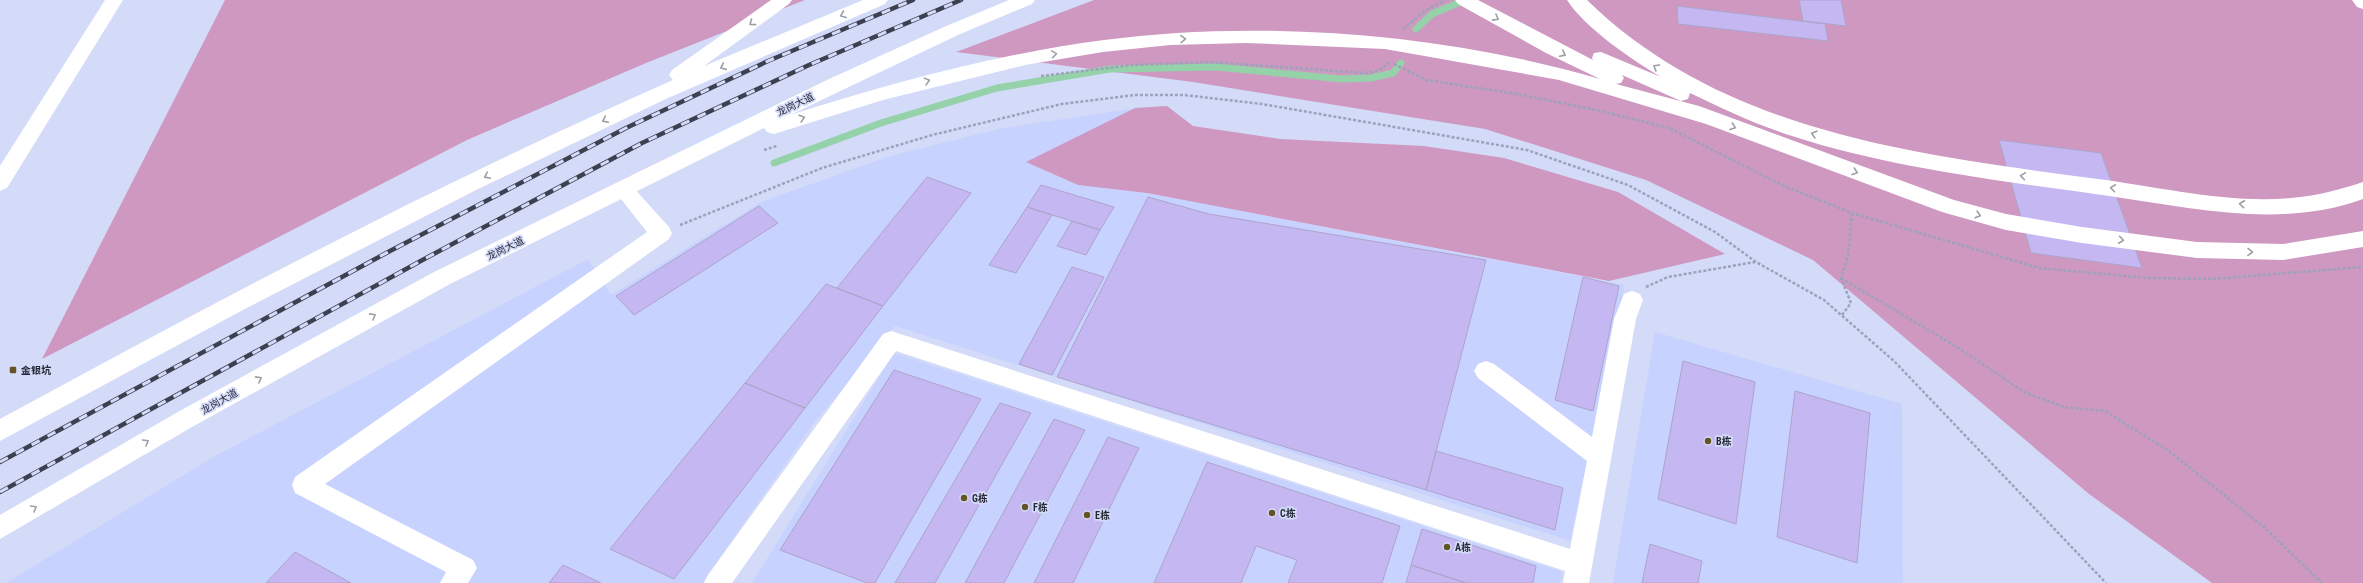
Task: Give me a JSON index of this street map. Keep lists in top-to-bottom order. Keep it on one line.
{"streets":{"main road":["龙岗大道"]},"places":{"transit":["金银坑"],"other":["B栋","G栋","F栋","C栋","E栋","A栋"]}}
